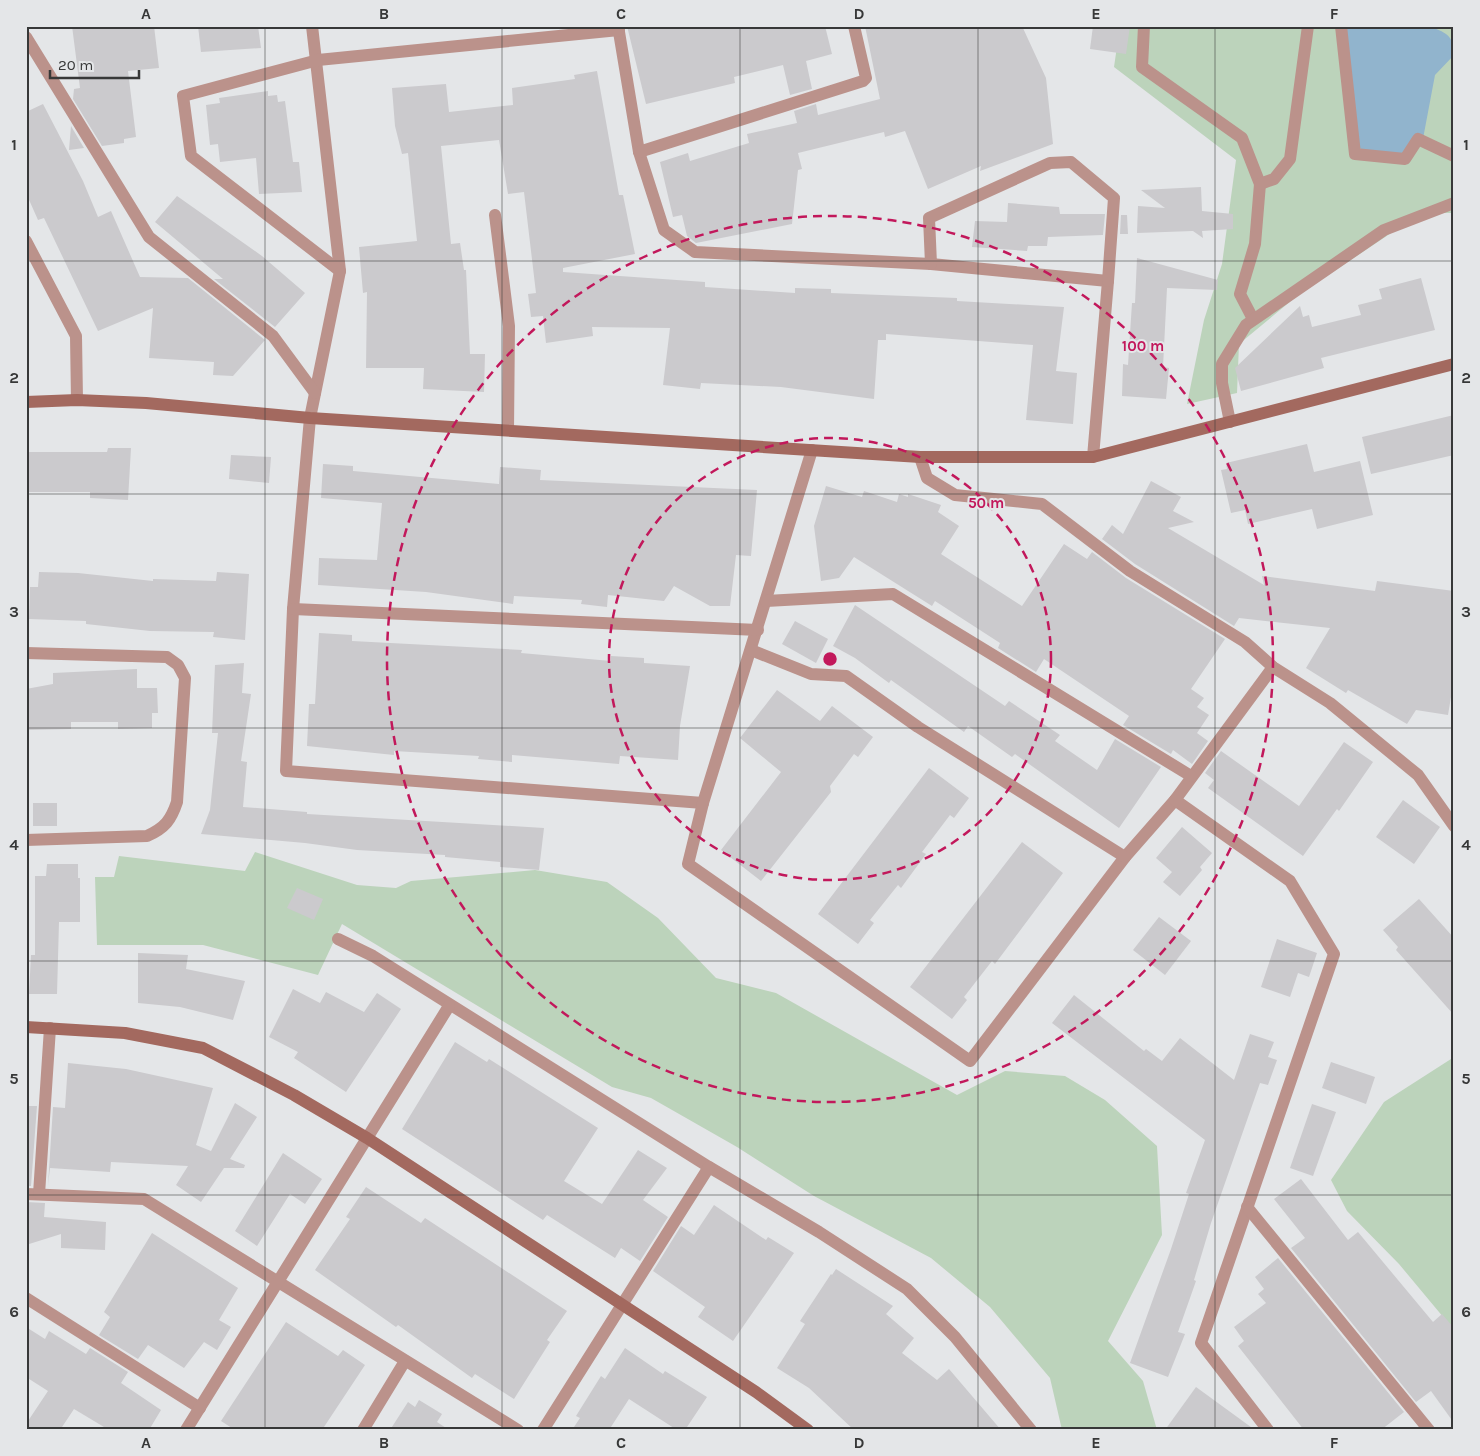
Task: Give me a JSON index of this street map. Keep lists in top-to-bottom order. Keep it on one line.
{"scale_bar":"20 m","grid":{"columns":["A","B","C","D","E","F"],"rows":["1","2","3","4","5","6"]},"rings":["100 m","50 m"]}
